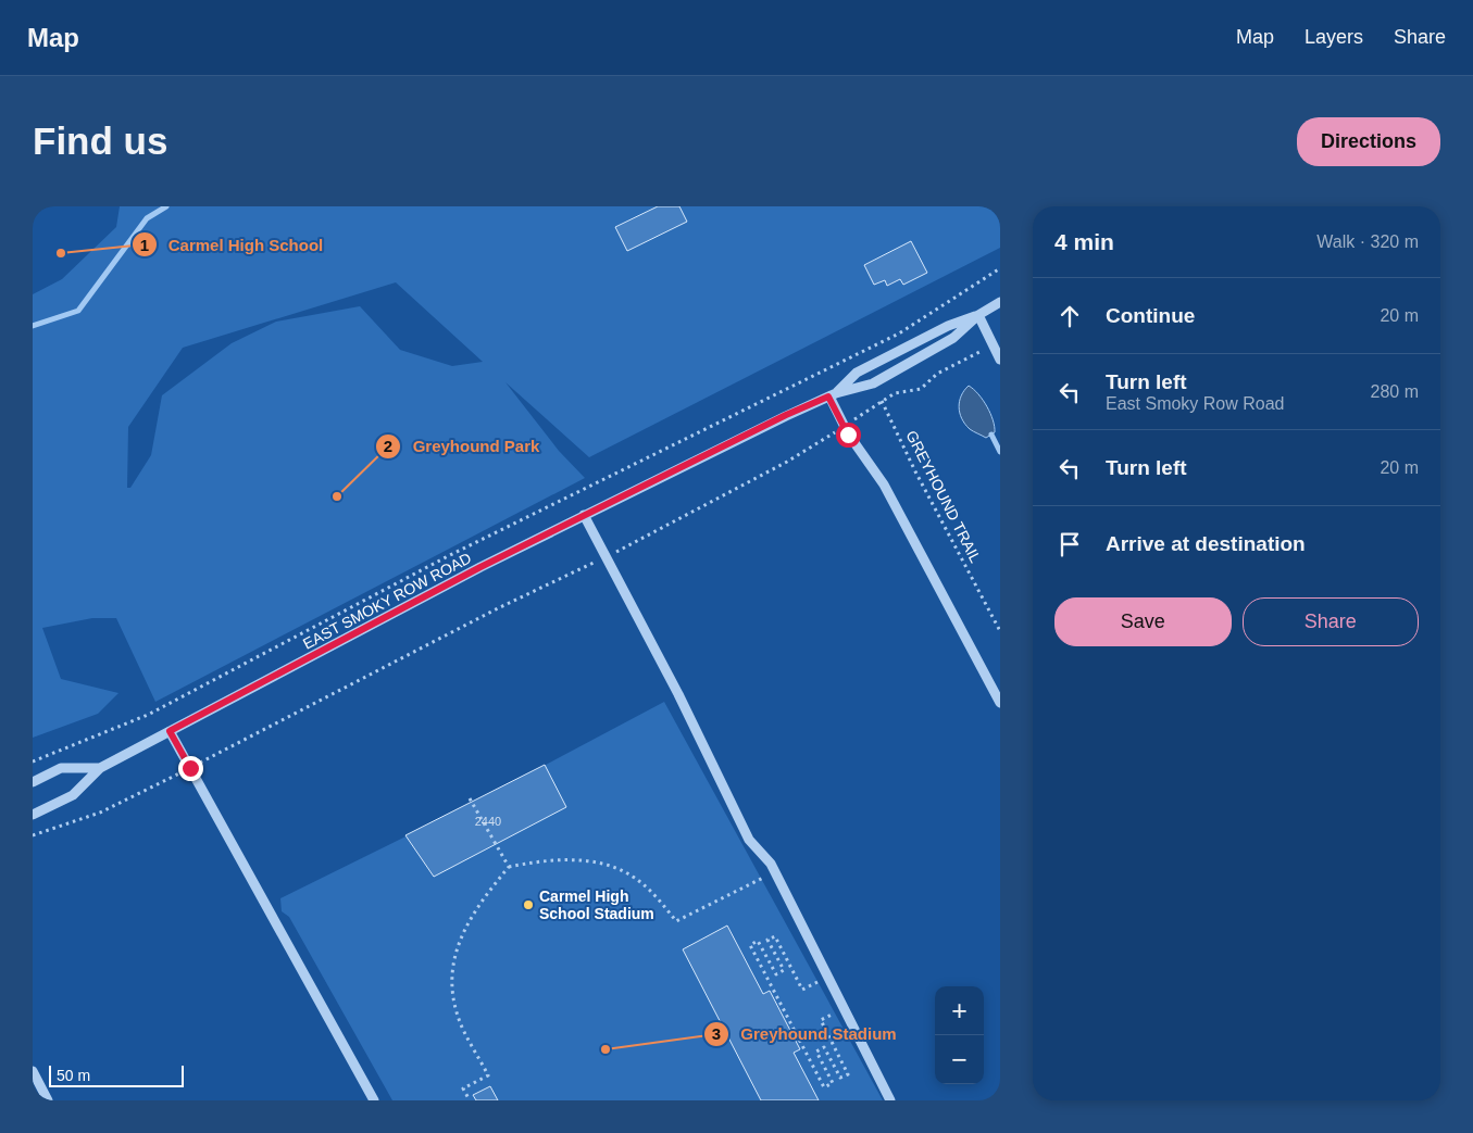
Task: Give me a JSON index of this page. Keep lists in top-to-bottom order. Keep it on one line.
{"streets":{"street":["EAST SMOKY ROW ROAD"],"path":["GREYHOUND TRAIL"]},"places":["Carmel High School","Greyhound Park","Carmel High School Stadium","Greyhound Stadium"],"house_numbers":["2440"],"scale_bar":"50 m","page":{"header":"Map","nav":["Map","Layers","Share"],"buttons":["Directions",["Save","Share"]],"title":"Find us","heading":["4 min","Walk · 320 m"],"list":[["Continue","20 m"],["Turn left","East Smoky Row Road","280 m"],["Turn left","20 m"],"Arrive at destination"],"map_buttons":["+","−"],"scale":"50 m"}}
